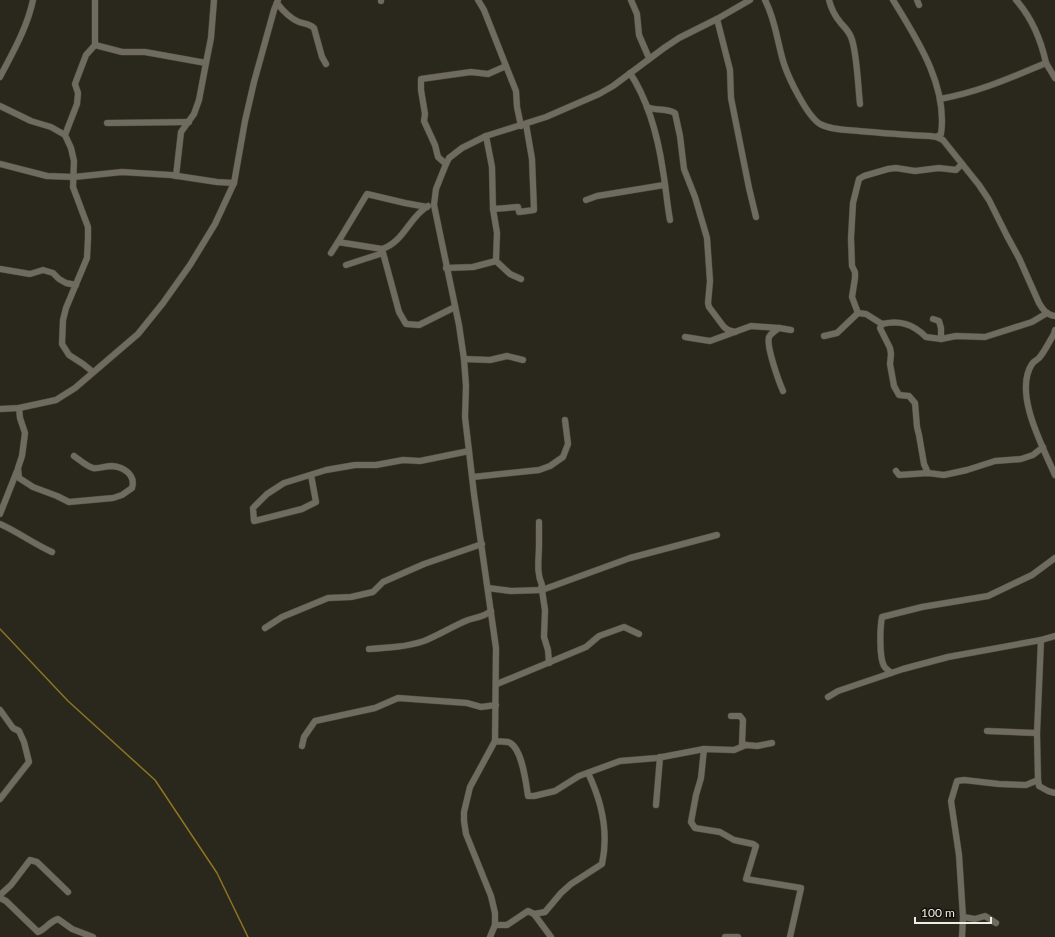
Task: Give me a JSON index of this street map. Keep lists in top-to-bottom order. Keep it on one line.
{"scale_bar":"100 m"}
